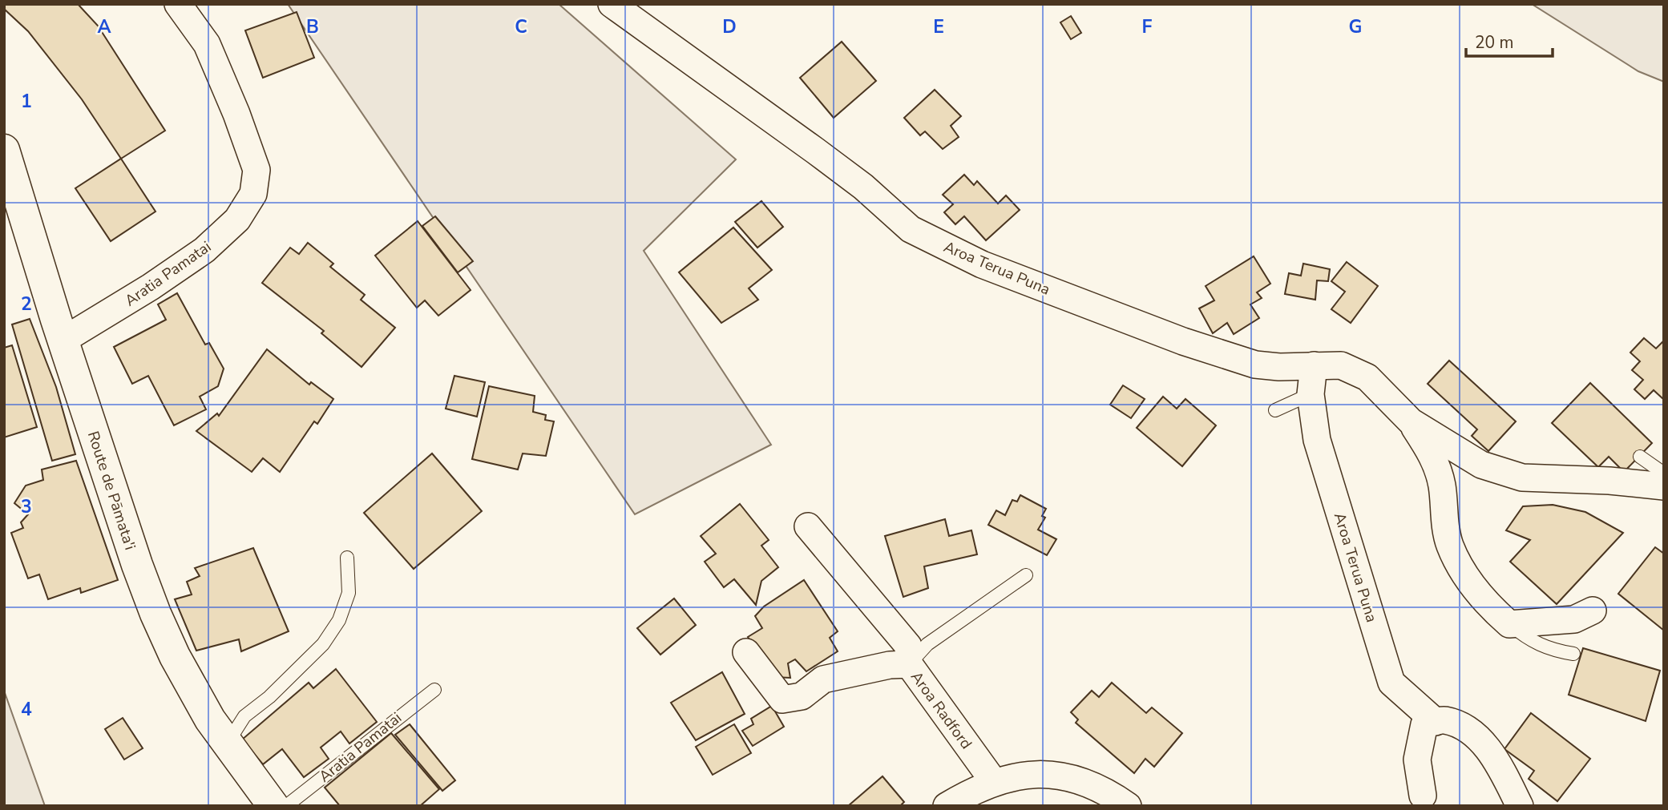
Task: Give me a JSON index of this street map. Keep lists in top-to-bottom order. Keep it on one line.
{"streets":{"main road":["Route de Pāmata'i"],"street":["Aroa Terua Puna","Aratia Pamatai","Aroa Radford"]},"crossings":[["Aratia Pamatai","Route de Pāmata'i"]],"scale_bar":"20 m","grid":{"columns":["A","B","C","D","E","F","G"],"rows":["1","2","3","4"]}}
